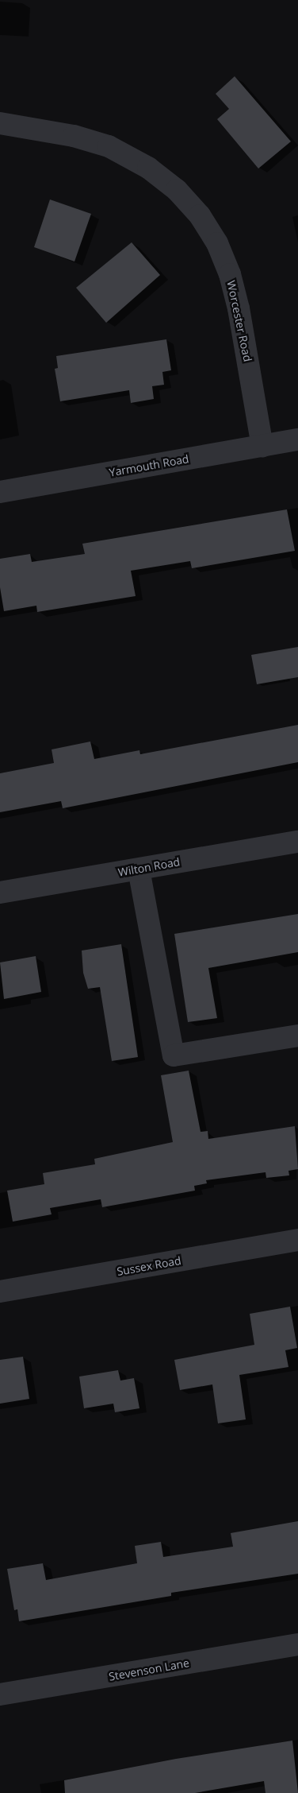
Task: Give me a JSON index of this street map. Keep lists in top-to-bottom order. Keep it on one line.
{"streets":{"street":["Worcester Road","Yarmouth Road","Wilton Road","Sussex Road","Stevenson Lane"]},"crossings":[["Worcester Road","Yarmouth Road"]]}
